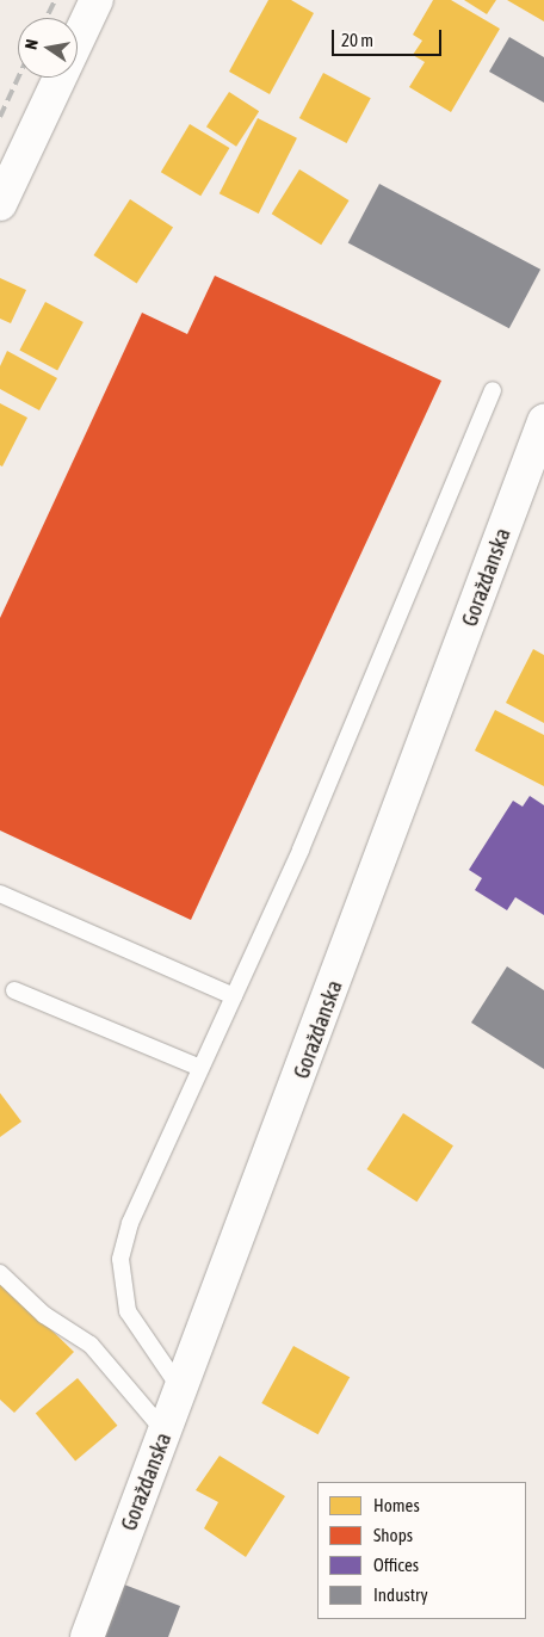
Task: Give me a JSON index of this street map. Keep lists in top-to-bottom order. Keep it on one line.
{"streets":{"street":["Goraždanska"]},"legend":["Homes","Shops","Offices","Industry"],"scale_bar":"20 m","north":"left"}
